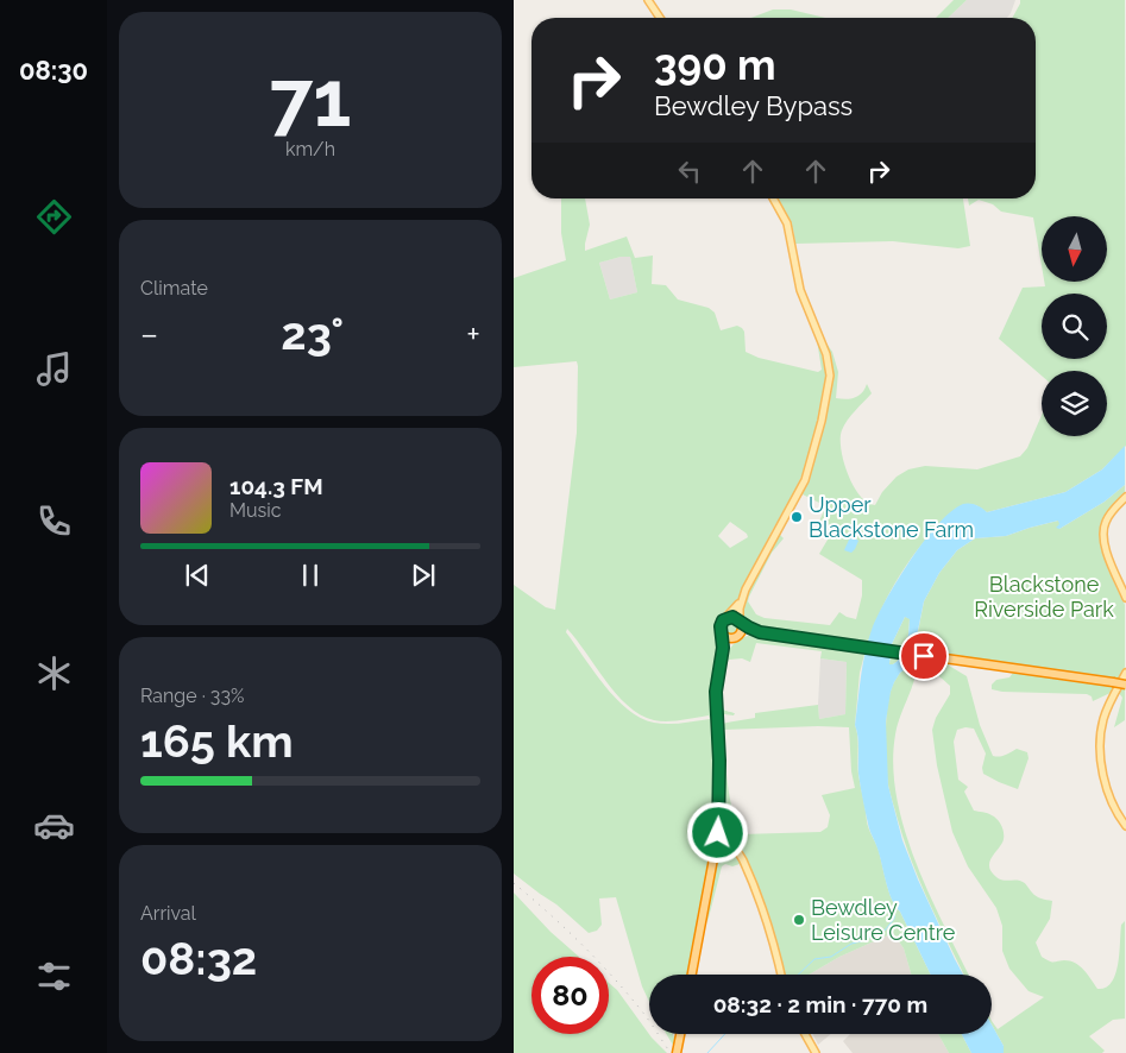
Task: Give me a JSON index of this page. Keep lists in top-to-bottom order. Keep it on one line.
{"parks":["Blackstone Riverside Park"],"places":["Upper Blackstone Farm","Bewdley Leisure Centre"],"north":"bottom","page":{"tabs":"08:30","tile":[["71","km/h"],"Climate",["Range · 33%","165 km"],["Arrival","08:32"]],"turn":["390 m","Bewdley Bypass"],"heat":["−","23°","+"],"song":["104.3 FM","Music"],"limit":"80","trip":"08:32 · 2 min · 770 m"}}
